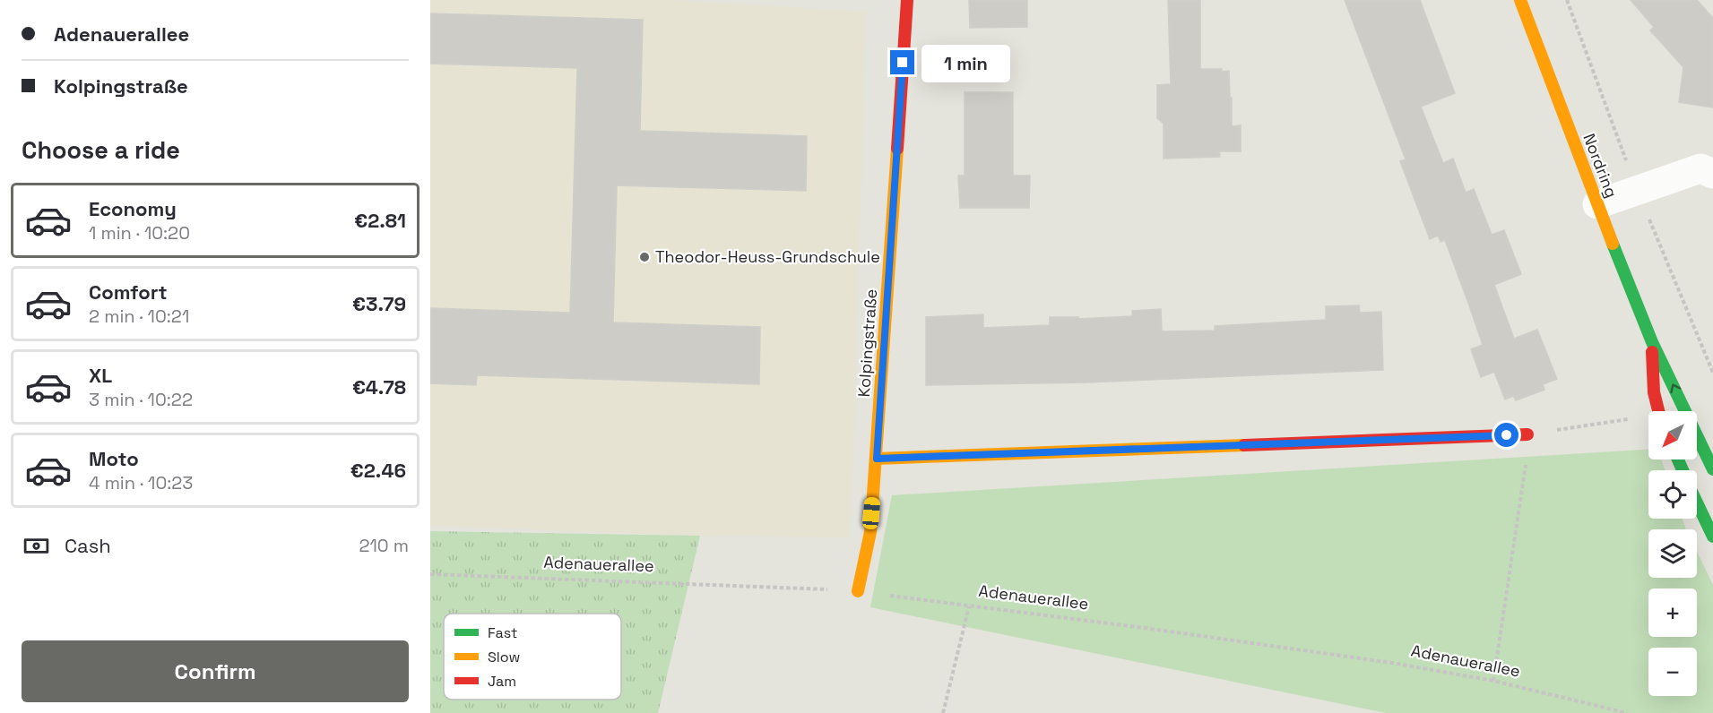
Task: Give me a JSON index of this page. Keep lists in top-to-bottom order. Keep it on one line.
{"streets":{"street":["Nordring","Kolpingstraße"],"path":["Adenauerallee"]},"crossings":[["Kolpingstraße","Adenauerallee"]],"places":["Theodor-Heuss-Grundschule"],"legend":["Fast","Slow","Jam"],"north":"bottom left","page":{"banner":["Adenauerallee","Kolpingstraße"],"bubble":"1 min","heading":"Choose a ride","list":[{"name":"Economy","note":"1 min · 10:20","value":"€2.81"},{"name":"Comfort","note":"2 min · 10:21","value":"€3.79"},{"name":"XL","note":"3 min · 10:22","value":"€4.78"},{"name":"Moto","note":"4 min · 10:23","value":"€2.46"}],"map_buttons":["+","−"],"pay":["Cash","210 m"],"buttons":"Confirm"}}
